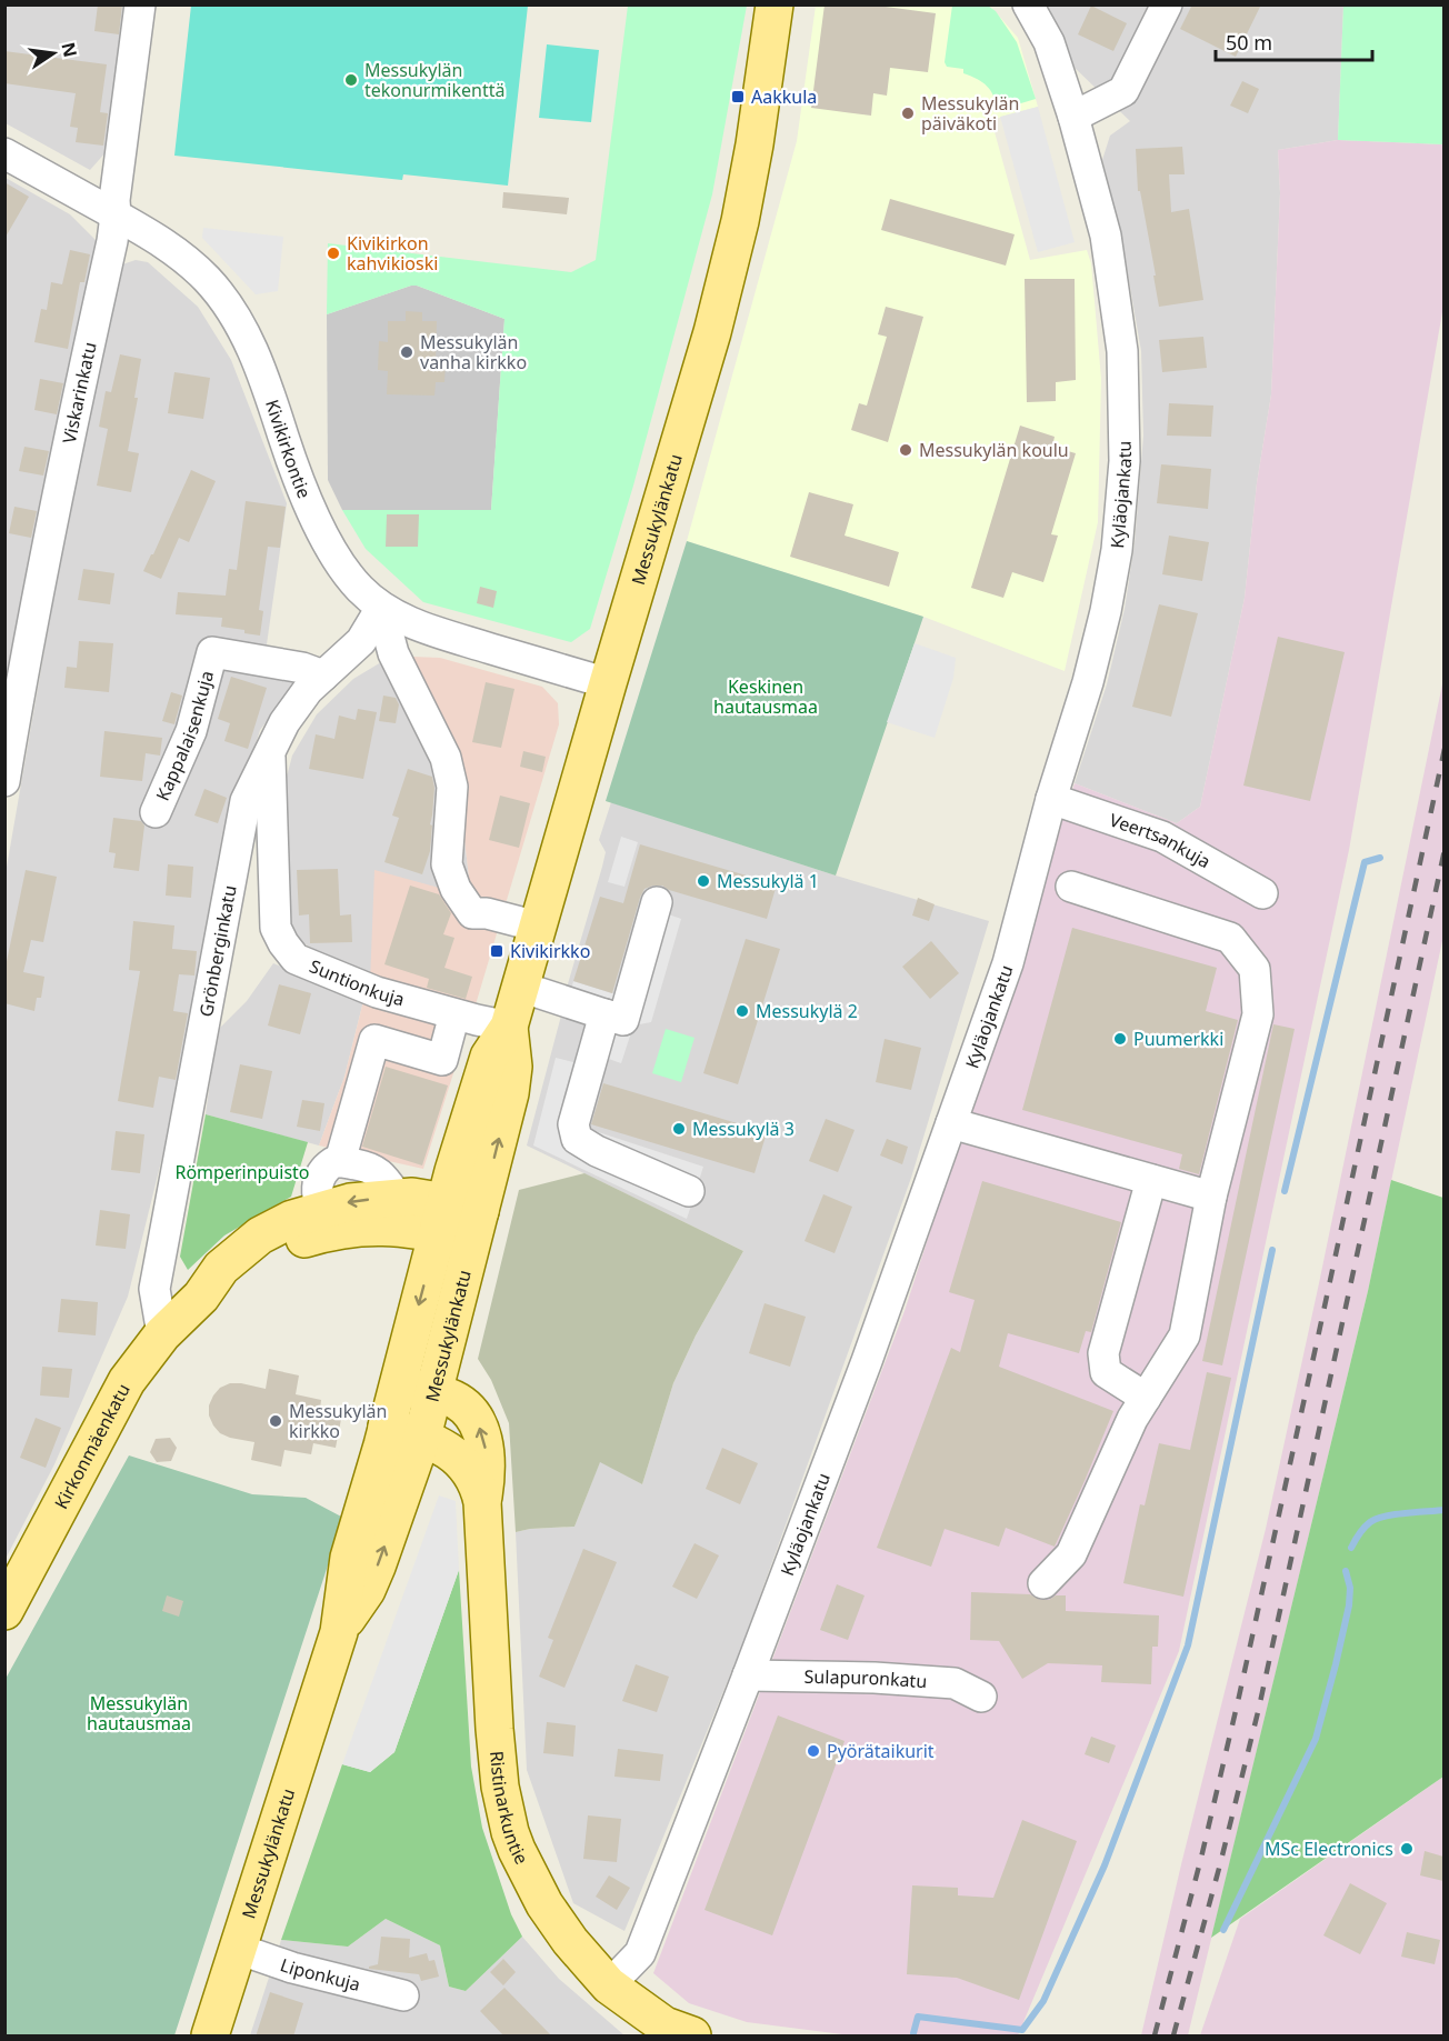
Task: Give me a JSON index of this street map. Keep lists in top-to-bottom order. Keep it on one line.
{"streets":{"main road":["Messukylänkatu","Kirkonmäenkatu","Ristinarkuntie"],"street":["Viskarinkatu","Kivikirkontie","Kyläojankatu","Kappalaisenkuja","Veertsankuja","Grönberginkatu","Suntionkuja","Sulapuronkatu","Liponkuja"]},"crossings":[["Viskarinkatu","Kivikirkontie"],["Kivikirkontie","Messukylänkatu"],["Kivikirkontie","Grönberginkatu"],["Kyläojankatu","Veertsankuja"],["Kyläojankatu","Sulapuronkatu"],["Kyläojankatu","Ristinarkuntie"],["Messukylänkatu","Suntionkuja"],["Messukylänkatu","Kirkonmäenkatu"],["Messukylänkatu","Ristinarkuntie"],["Messukylänkatu","Liponkuja"],["Kappalaisenkuja","Grönberginkatu"],["Grönberginkatu","Suntionkuja"],["Grönberginkatu","Kirkonmäenkatu"]],"parks":["Keskinen hautausmaa","Römperinpuisto","Messukylän hautausmaa"],"places":{"other":["Messukylän tekonurmikenttä","Messukylän päiväkoti","Kivikirkon kahvikioski","Messukylän vanha kirkko","Messukylän koulu","Messukylä 1","Messukylä 2","Puumerkki","Messukylä 3","Messukylän kirkko","Pyörätaikurit","MSc Electronics"],"transit":["Aakkula","Kivikirkko"]},"scale_bar":"50 m","north":"right"}
